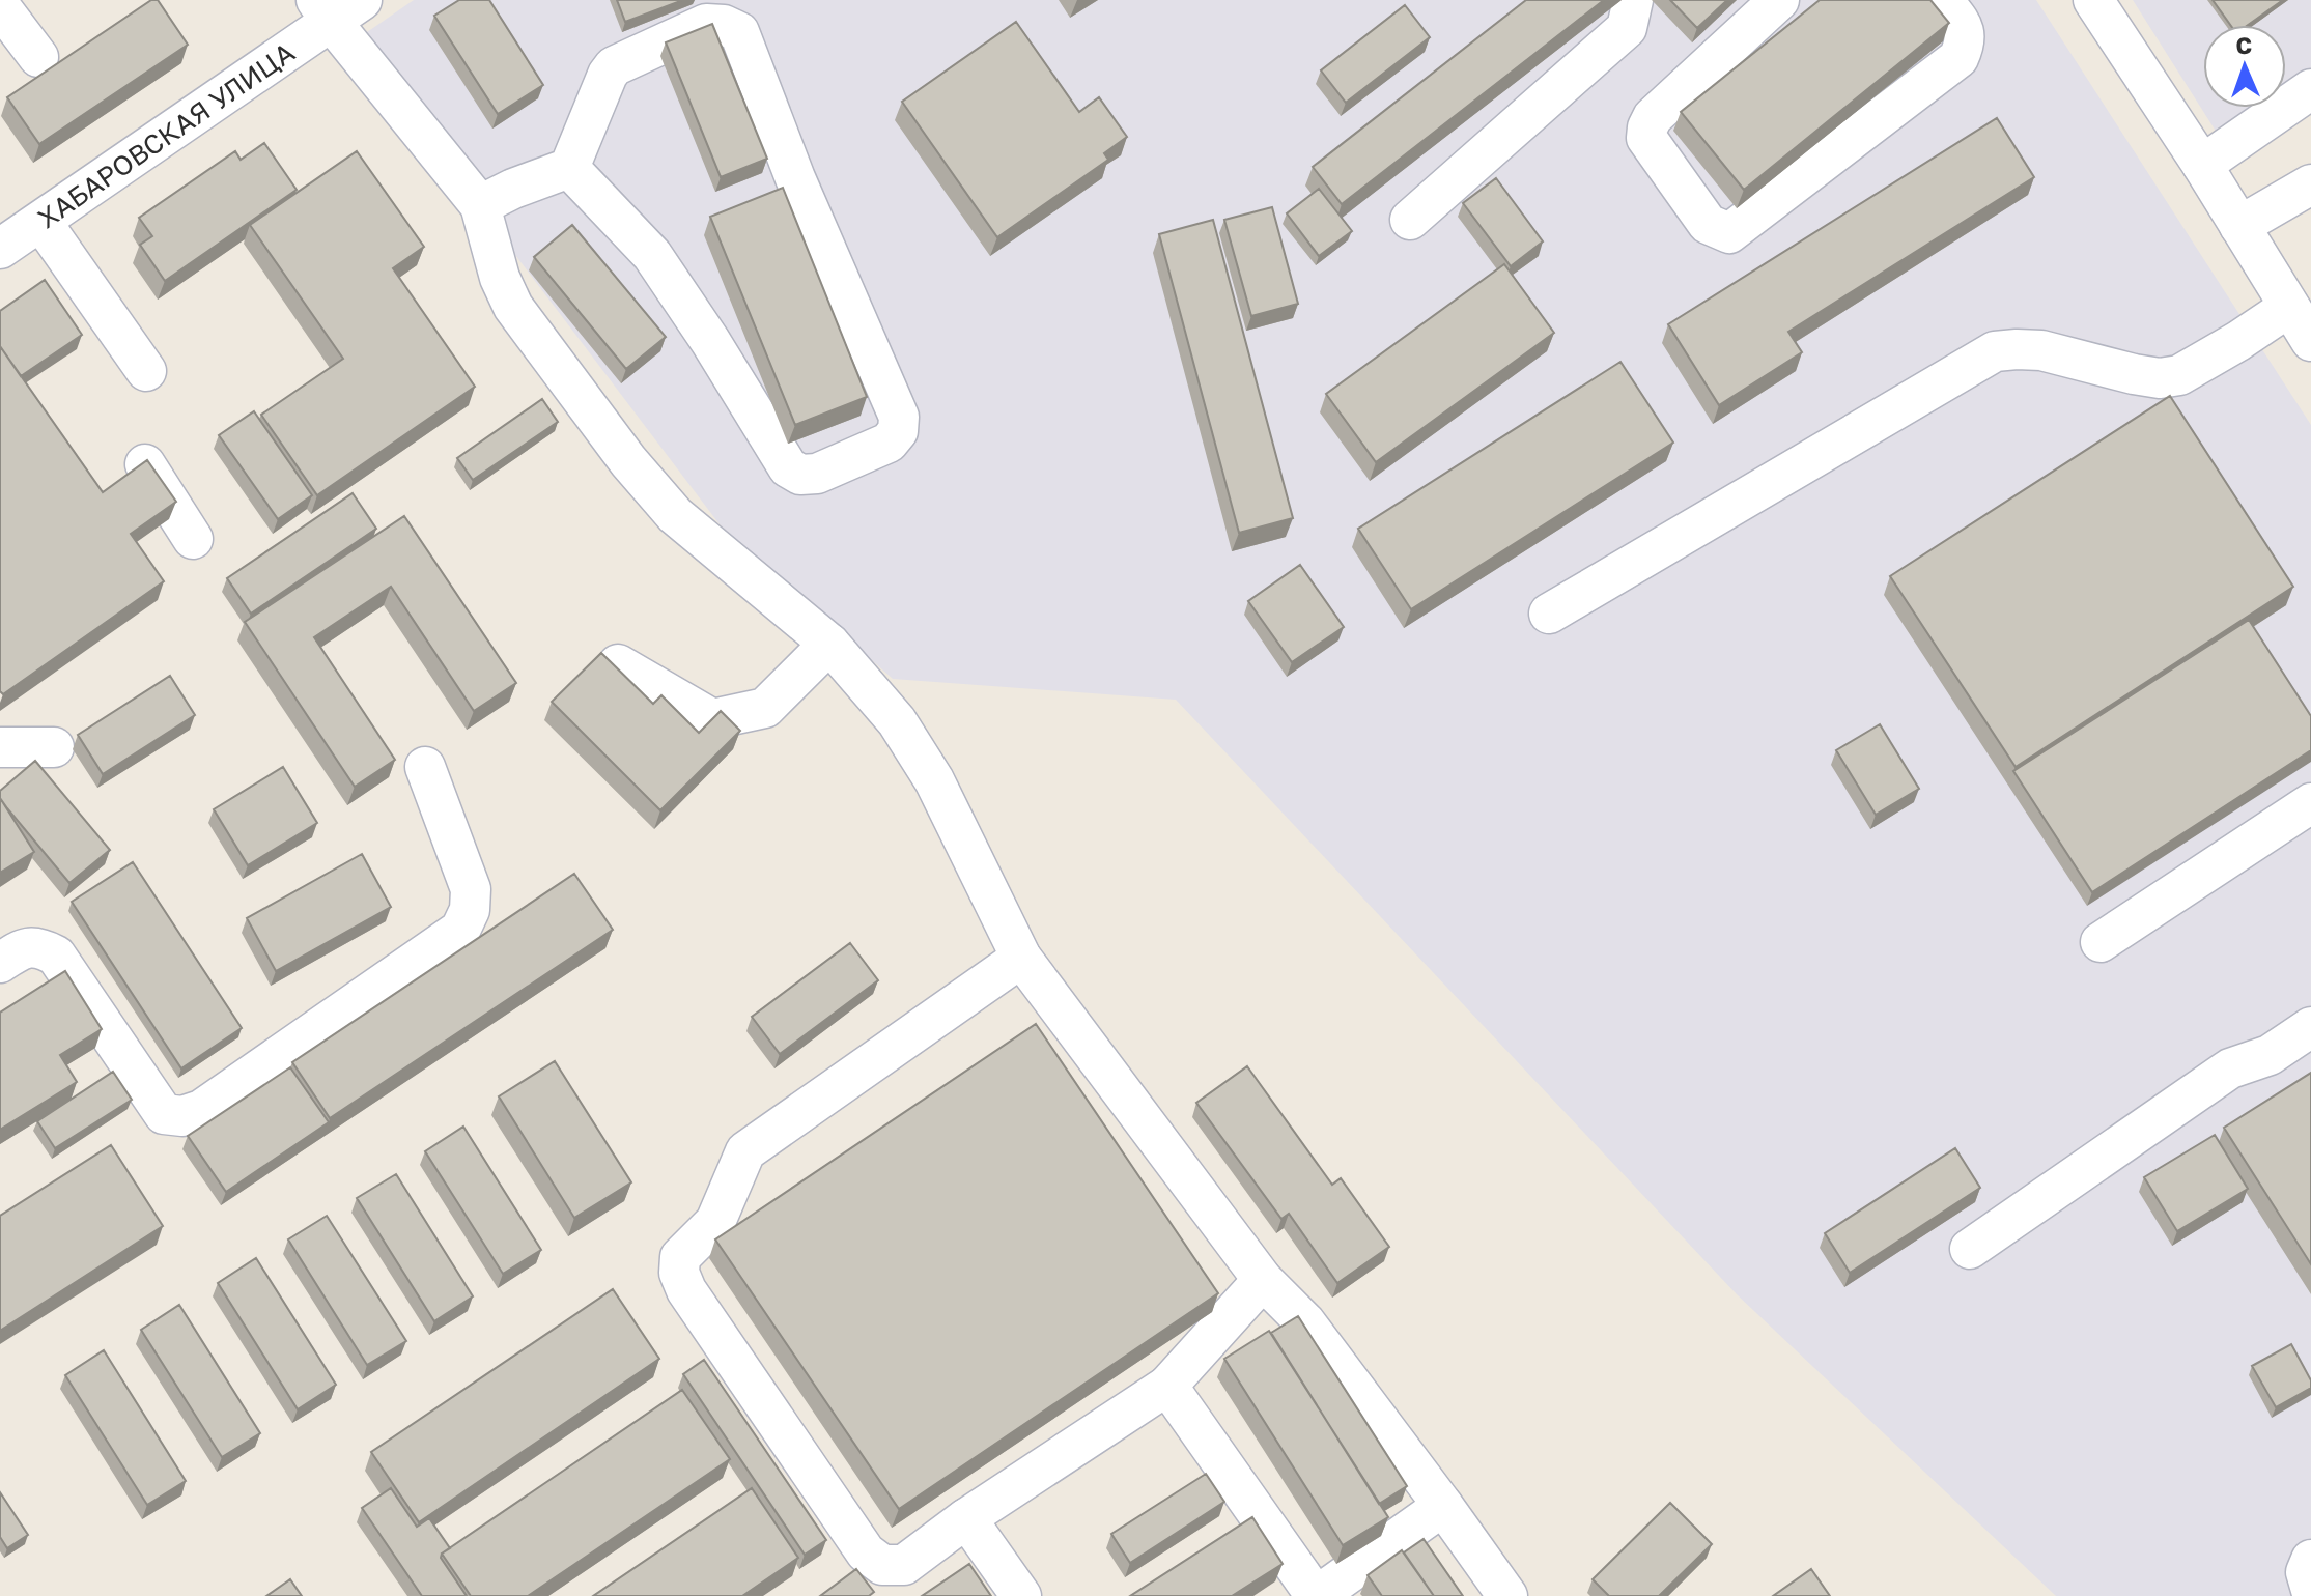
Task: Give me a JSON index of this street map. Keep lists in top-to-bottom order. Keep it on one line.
{"streets":{"street":["ХАБАРОВСКАЯ УЛИЦА"]},"north":"top"}
